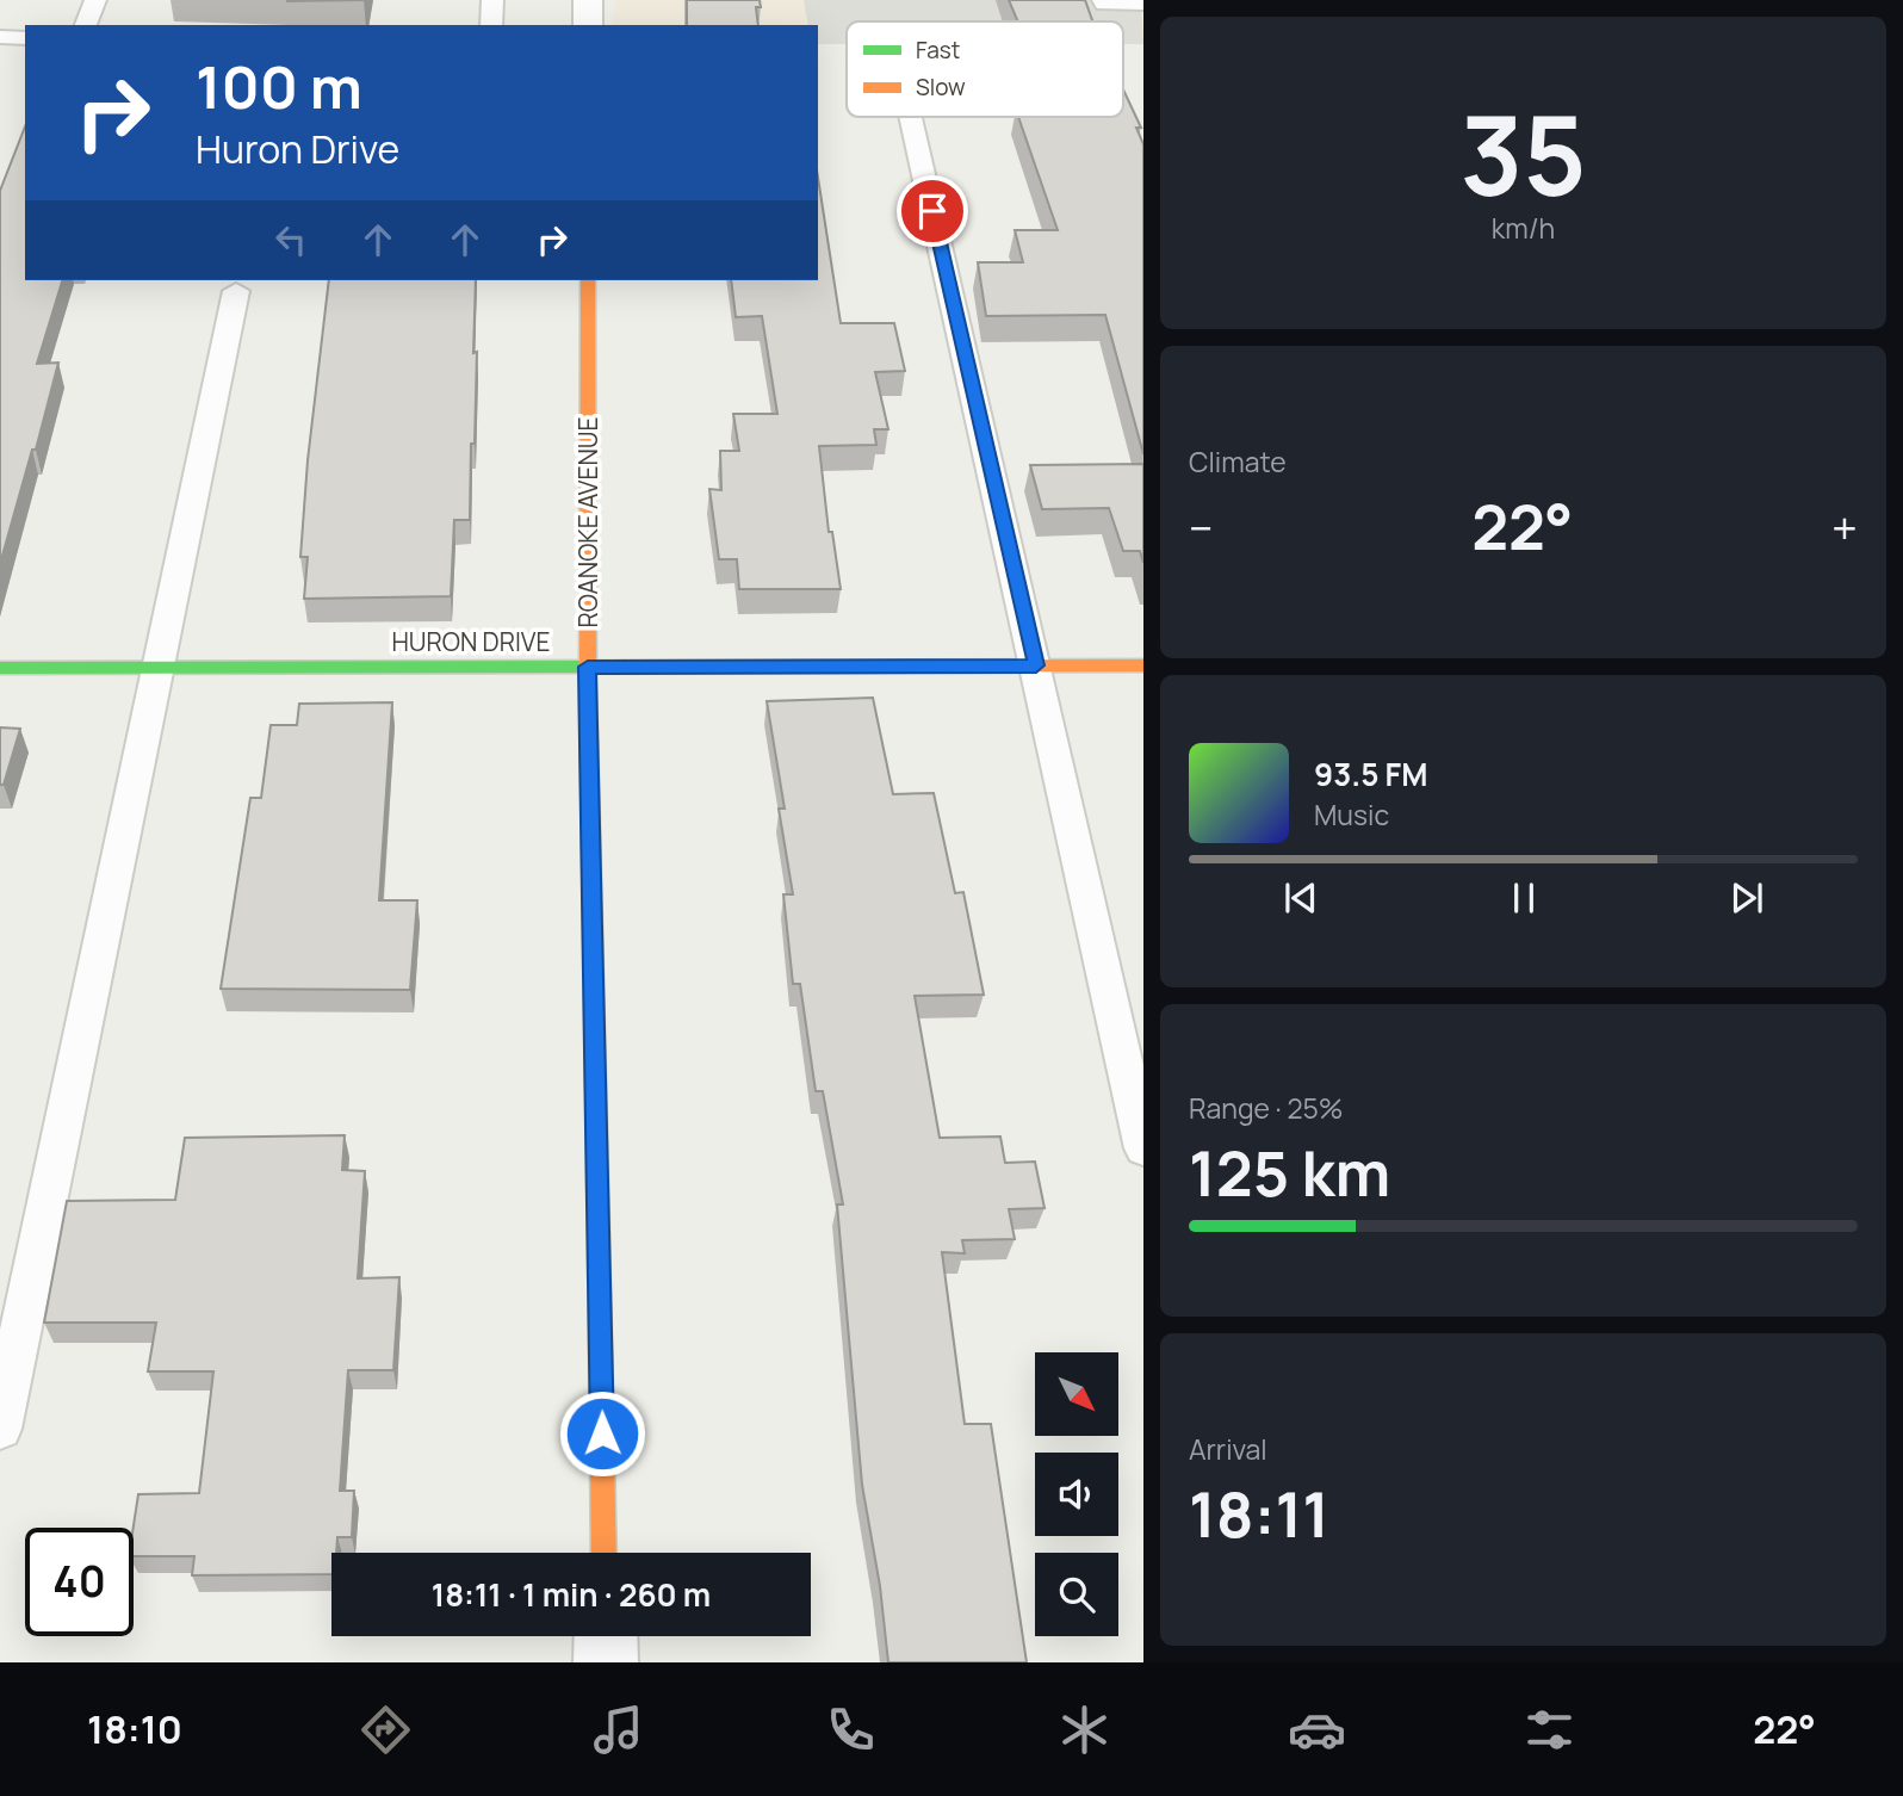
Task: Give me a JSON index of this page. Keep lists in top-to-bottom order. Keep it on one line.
{"streets":{"street":["ROANOKE AVENUE","HURON DRIVE"]},"crossings":[["ROANOKE AVENUE","HURON DRIVE"]],"legend":["Fast","Slow"],"north":"bottom right","page":{"tile":[["35","km/h"],"Climate",["Range · 25%","125 km"],["Arrival","18:11"]],"turn":["100 m","Huron Drive"],"heat":["−","22°","+"],"song":["93.5 FM","Music"],"limit":"40","trip":"18:11 · 1 min · 260 m","tabs":["18:10","22°"]}}
